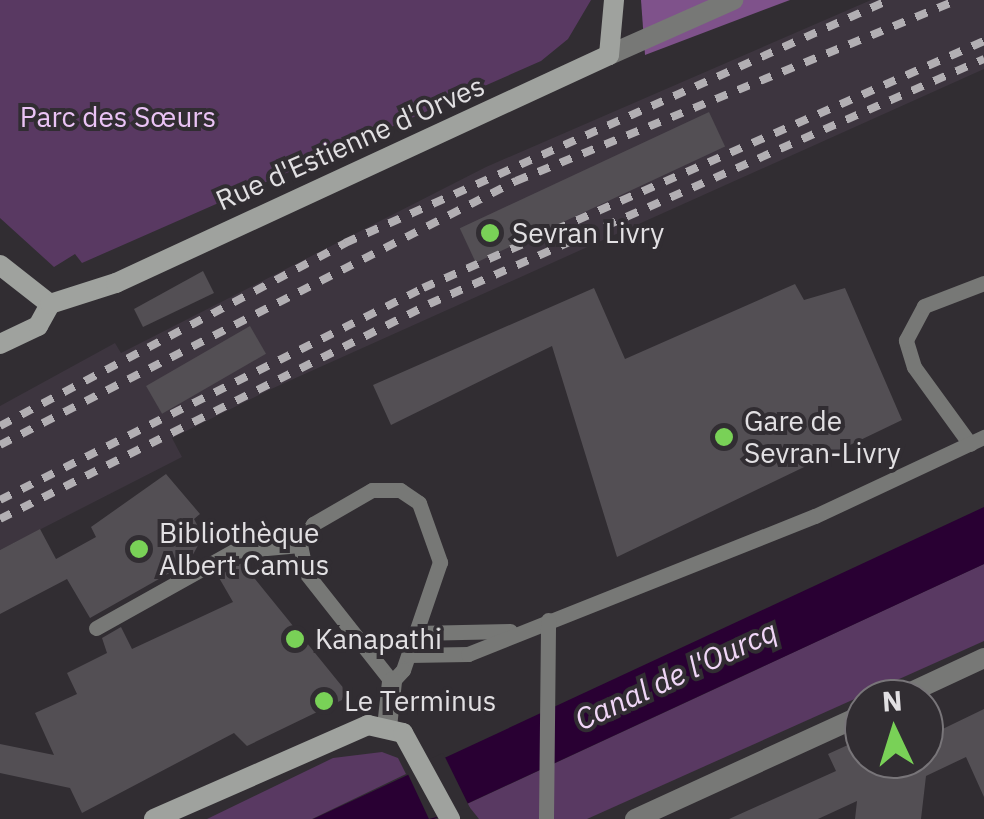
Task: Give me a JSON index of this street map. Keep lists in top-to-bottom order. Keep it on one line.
{"streets":{"street":["Rue d'Estienne d'Orves"]},"water":["Canal de l'Ourcq"],"parks":["Parc des Sœurs"],"places":["Sevran Livry","Gare de Sevran-Livry","Bibliothèque Albert Camus","Kanapathi","Le Terminus"],"north":"top"}
